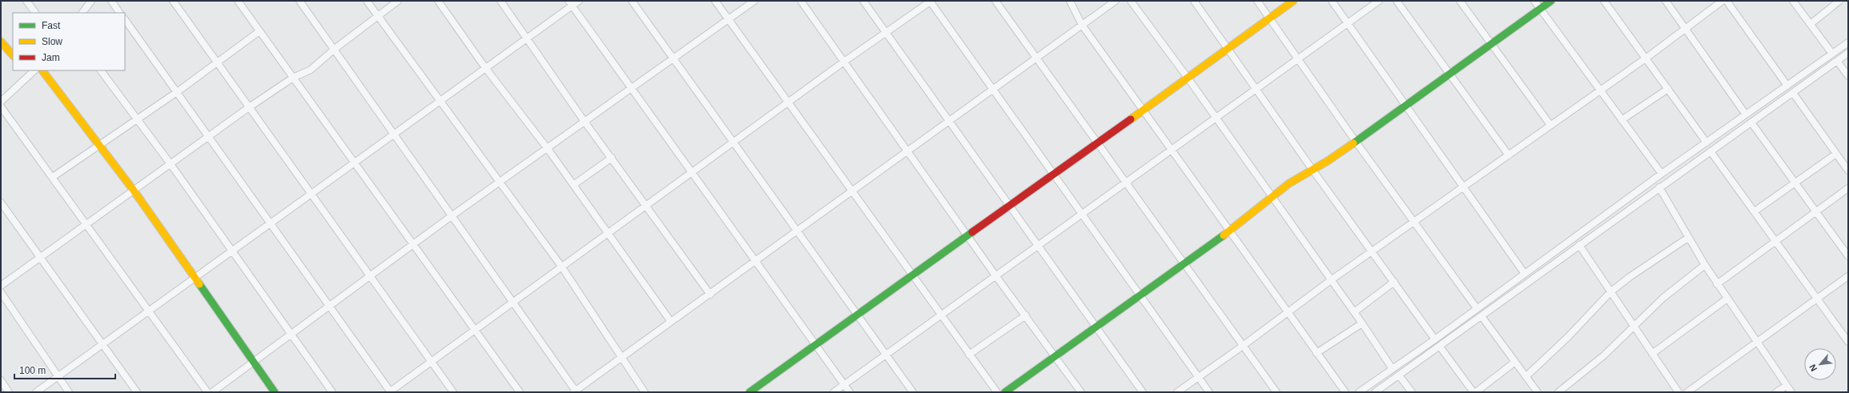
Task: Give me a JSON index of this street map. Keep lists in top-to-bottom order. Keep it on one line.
{"legend":["Fast","Slow","Jam"],"scale_bar":"100 m","north":"bottom left"}
